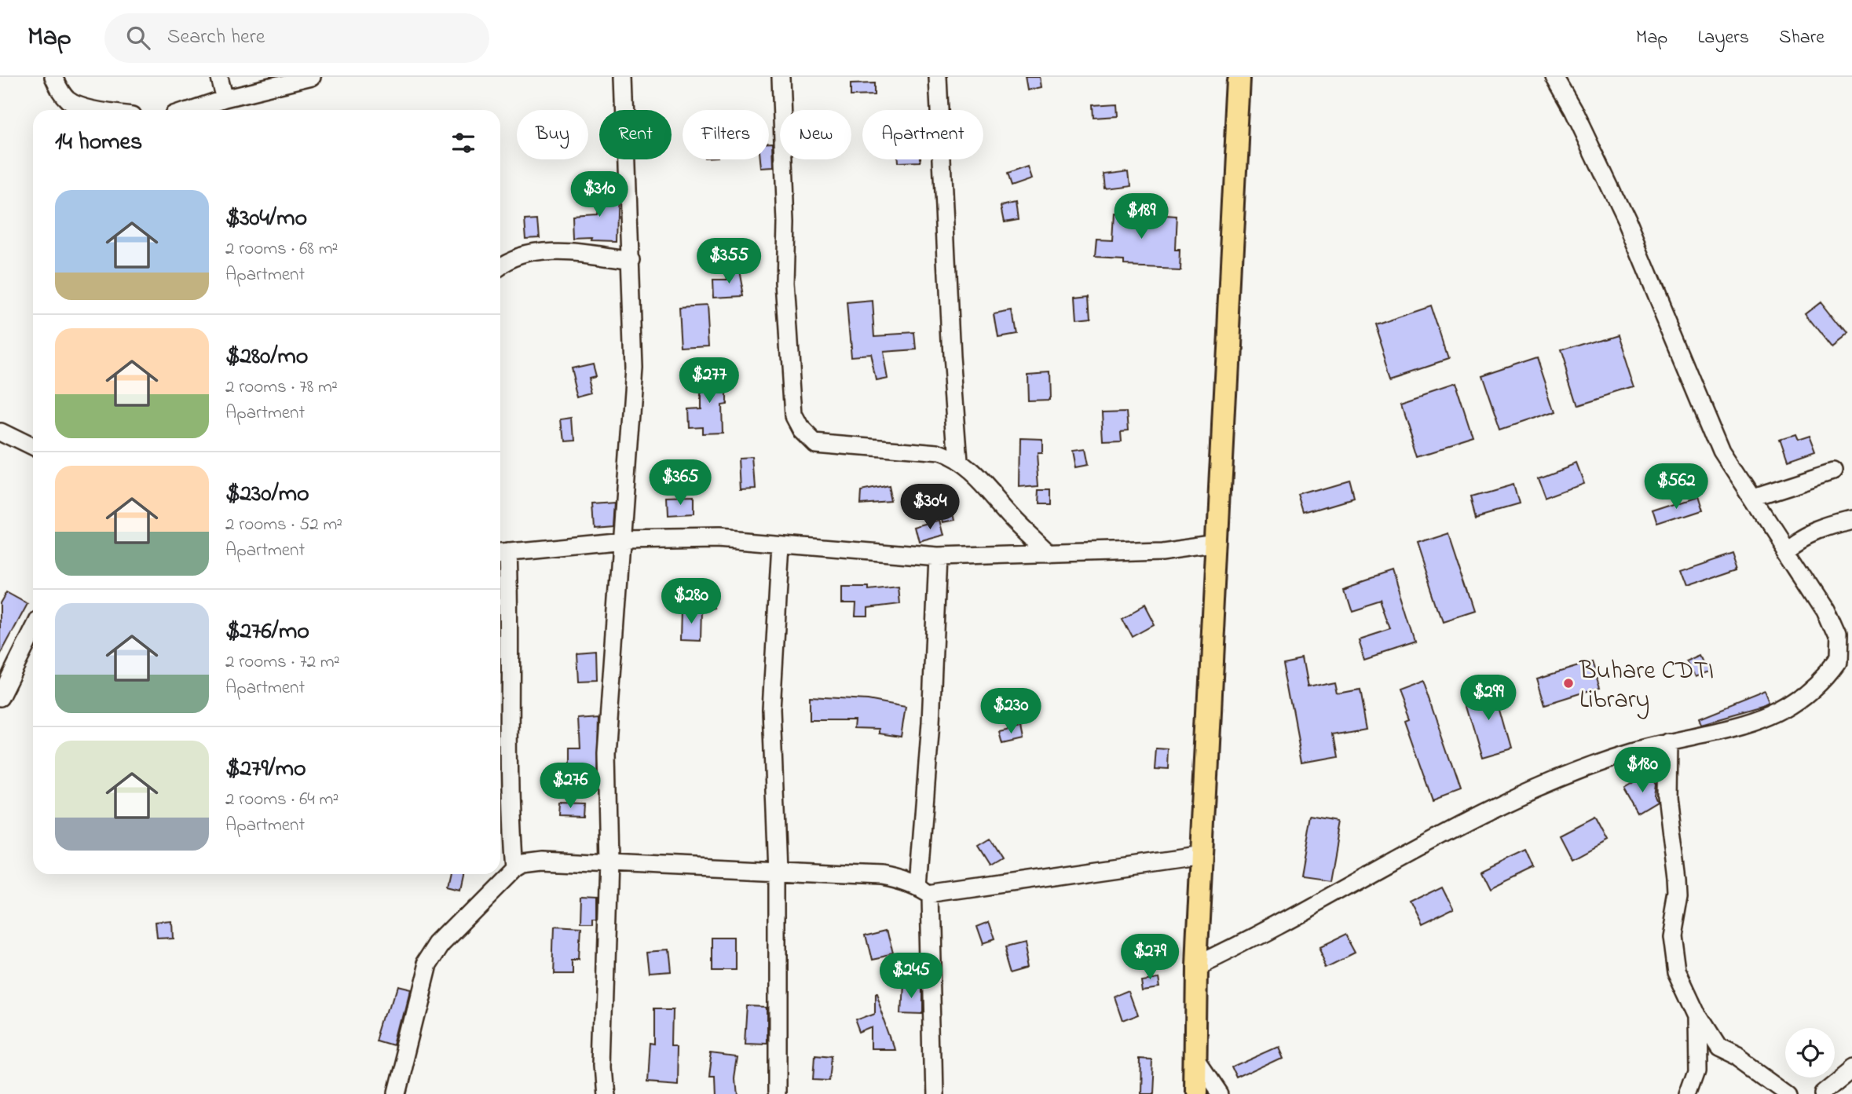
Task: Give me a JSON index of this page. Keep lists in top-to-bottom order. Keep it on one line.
{"places":["Buhare CDTI Library"],"page":{"header":"Map","search":"Search here","nav":["Map","Layers","Share"],"chip":["Buy","Rent","Filters","New","Apartment"],"heading":"14 homes","price":["$310","$189","$355","$277","$365","$562","$304","$280","$299","$230","$180","$276","$279","$245"],"list":[{"name":"$304/mo","note":"2 rooms · 68 m² · Apartment"},{"name":"$280/mo","note":"2 rooms · 78 m² · Apartment"},{"name":"$230/mo","note":"2 rooms · 52 m² · Apartment"},{"name":"$276/mo","note":"2 rooms · 72 m² · Apartment"},{"name":"$279/mo","note":"2 rooms · 64 m² · Apartment"}]}}
